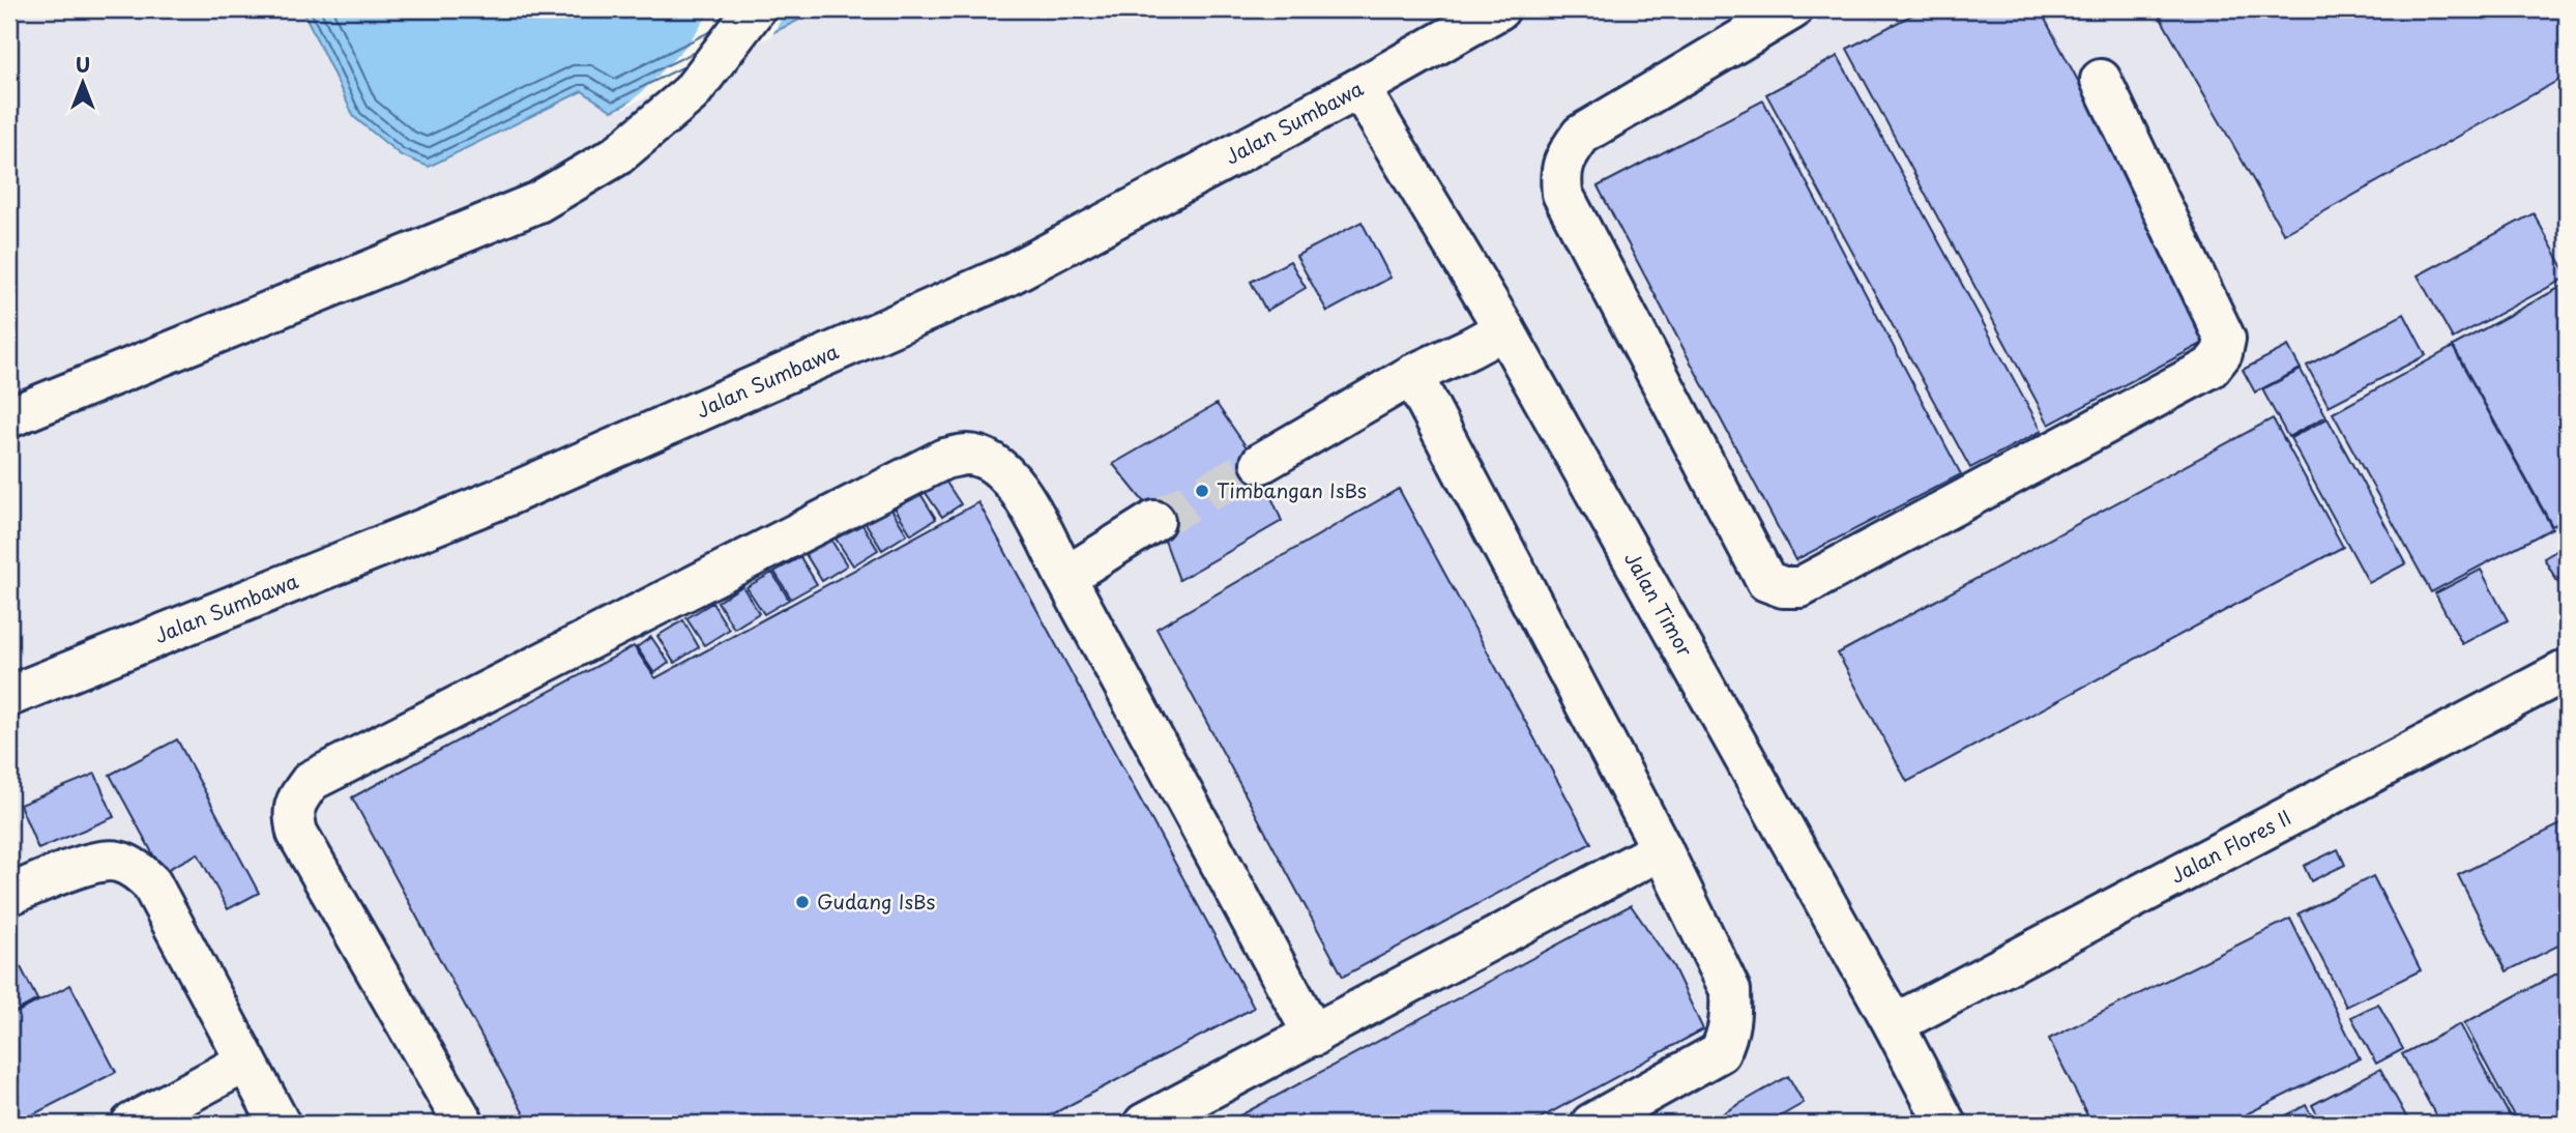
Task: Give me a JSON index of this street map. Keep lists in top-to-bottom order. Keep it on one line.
{"streets":{"street":["Jalan Sumbawa","Jalan Timor","Jalan Flores II"]},"crossings":[["Jalan Sumbawa","Jalan Timor"],["Jalan Timor","Jalan Flores II"]],"places":["Timbangan IsBs","Gudang IsBs"],"north":"top"}
